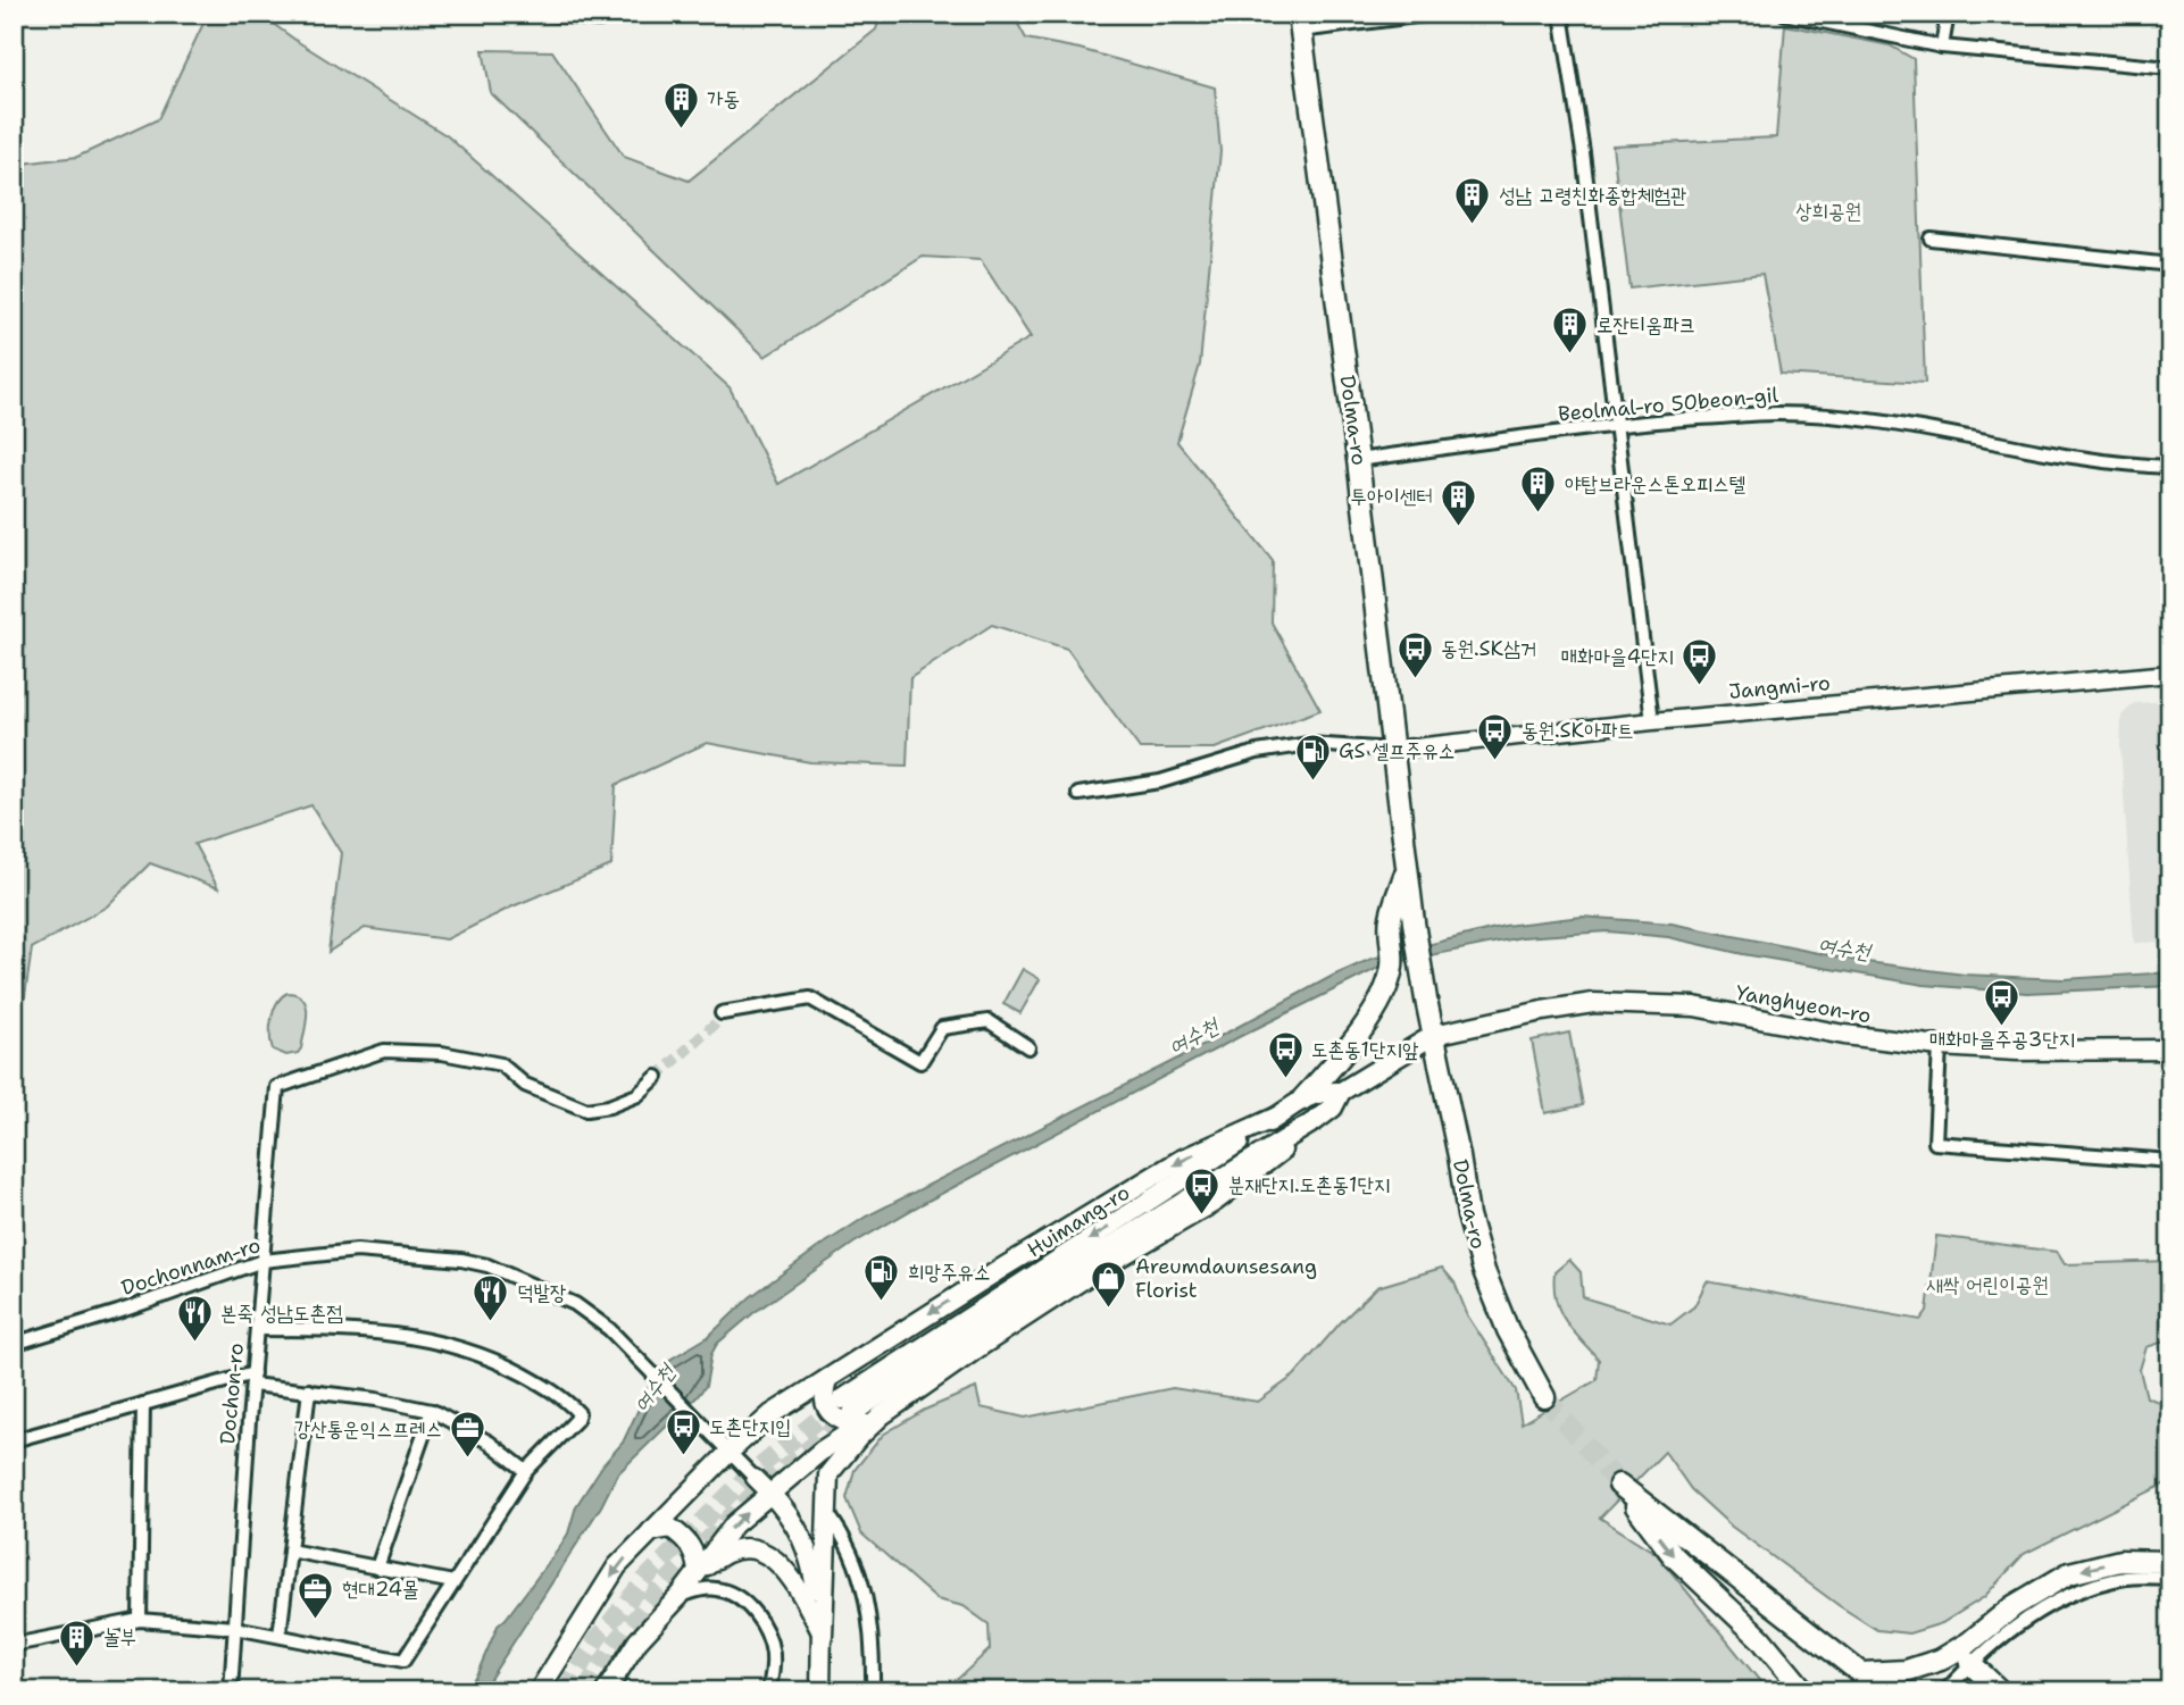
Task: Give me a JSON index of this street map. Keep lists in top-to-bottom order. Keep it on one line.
{"streets":{"main road":["Dolma-ro","Yanghyeon-ro","Huimang-ro"],"street":["Beolmal-ro 50beon-gil","Jangmi-ro","Dochonnam-ro","Dochon-ro"]},"crossings":[["Beolmal-ro 50beon-gil","Dolma-ro"],["Dolma-ro","Jangmi-ro"],["Dolma-ro","Yanghyeon-ro"],["Dolma-ro","Huimang-ro"],["Yanghyeon-ro","Huimang-ro"],["Dochonnam-ro","Dochon-ro"]],"water":["여수천"],"parks":["상희공원","새싹 어린이공원"],"places":{"building":["가동","성남 고령친화종합체험관","로잔티움파크","야탑브라운스톤오피스텔","투아이센터","놀부"],"bus stop":["동원.SK삼거","매화마을4단지","동원.SK아파트","매화마을주공3단지","도촌동1단지앞","분재단지.도촌동1단지","도촌단지입"],"fuel station":["GS 셀프주유소","희망주유소"],"shop":["Areumdaunsesang Florist"],"restaurant":["덕발장","본죽 성남도촌점"],"office":["강산통운익스프레스","현대24몰"]}}
